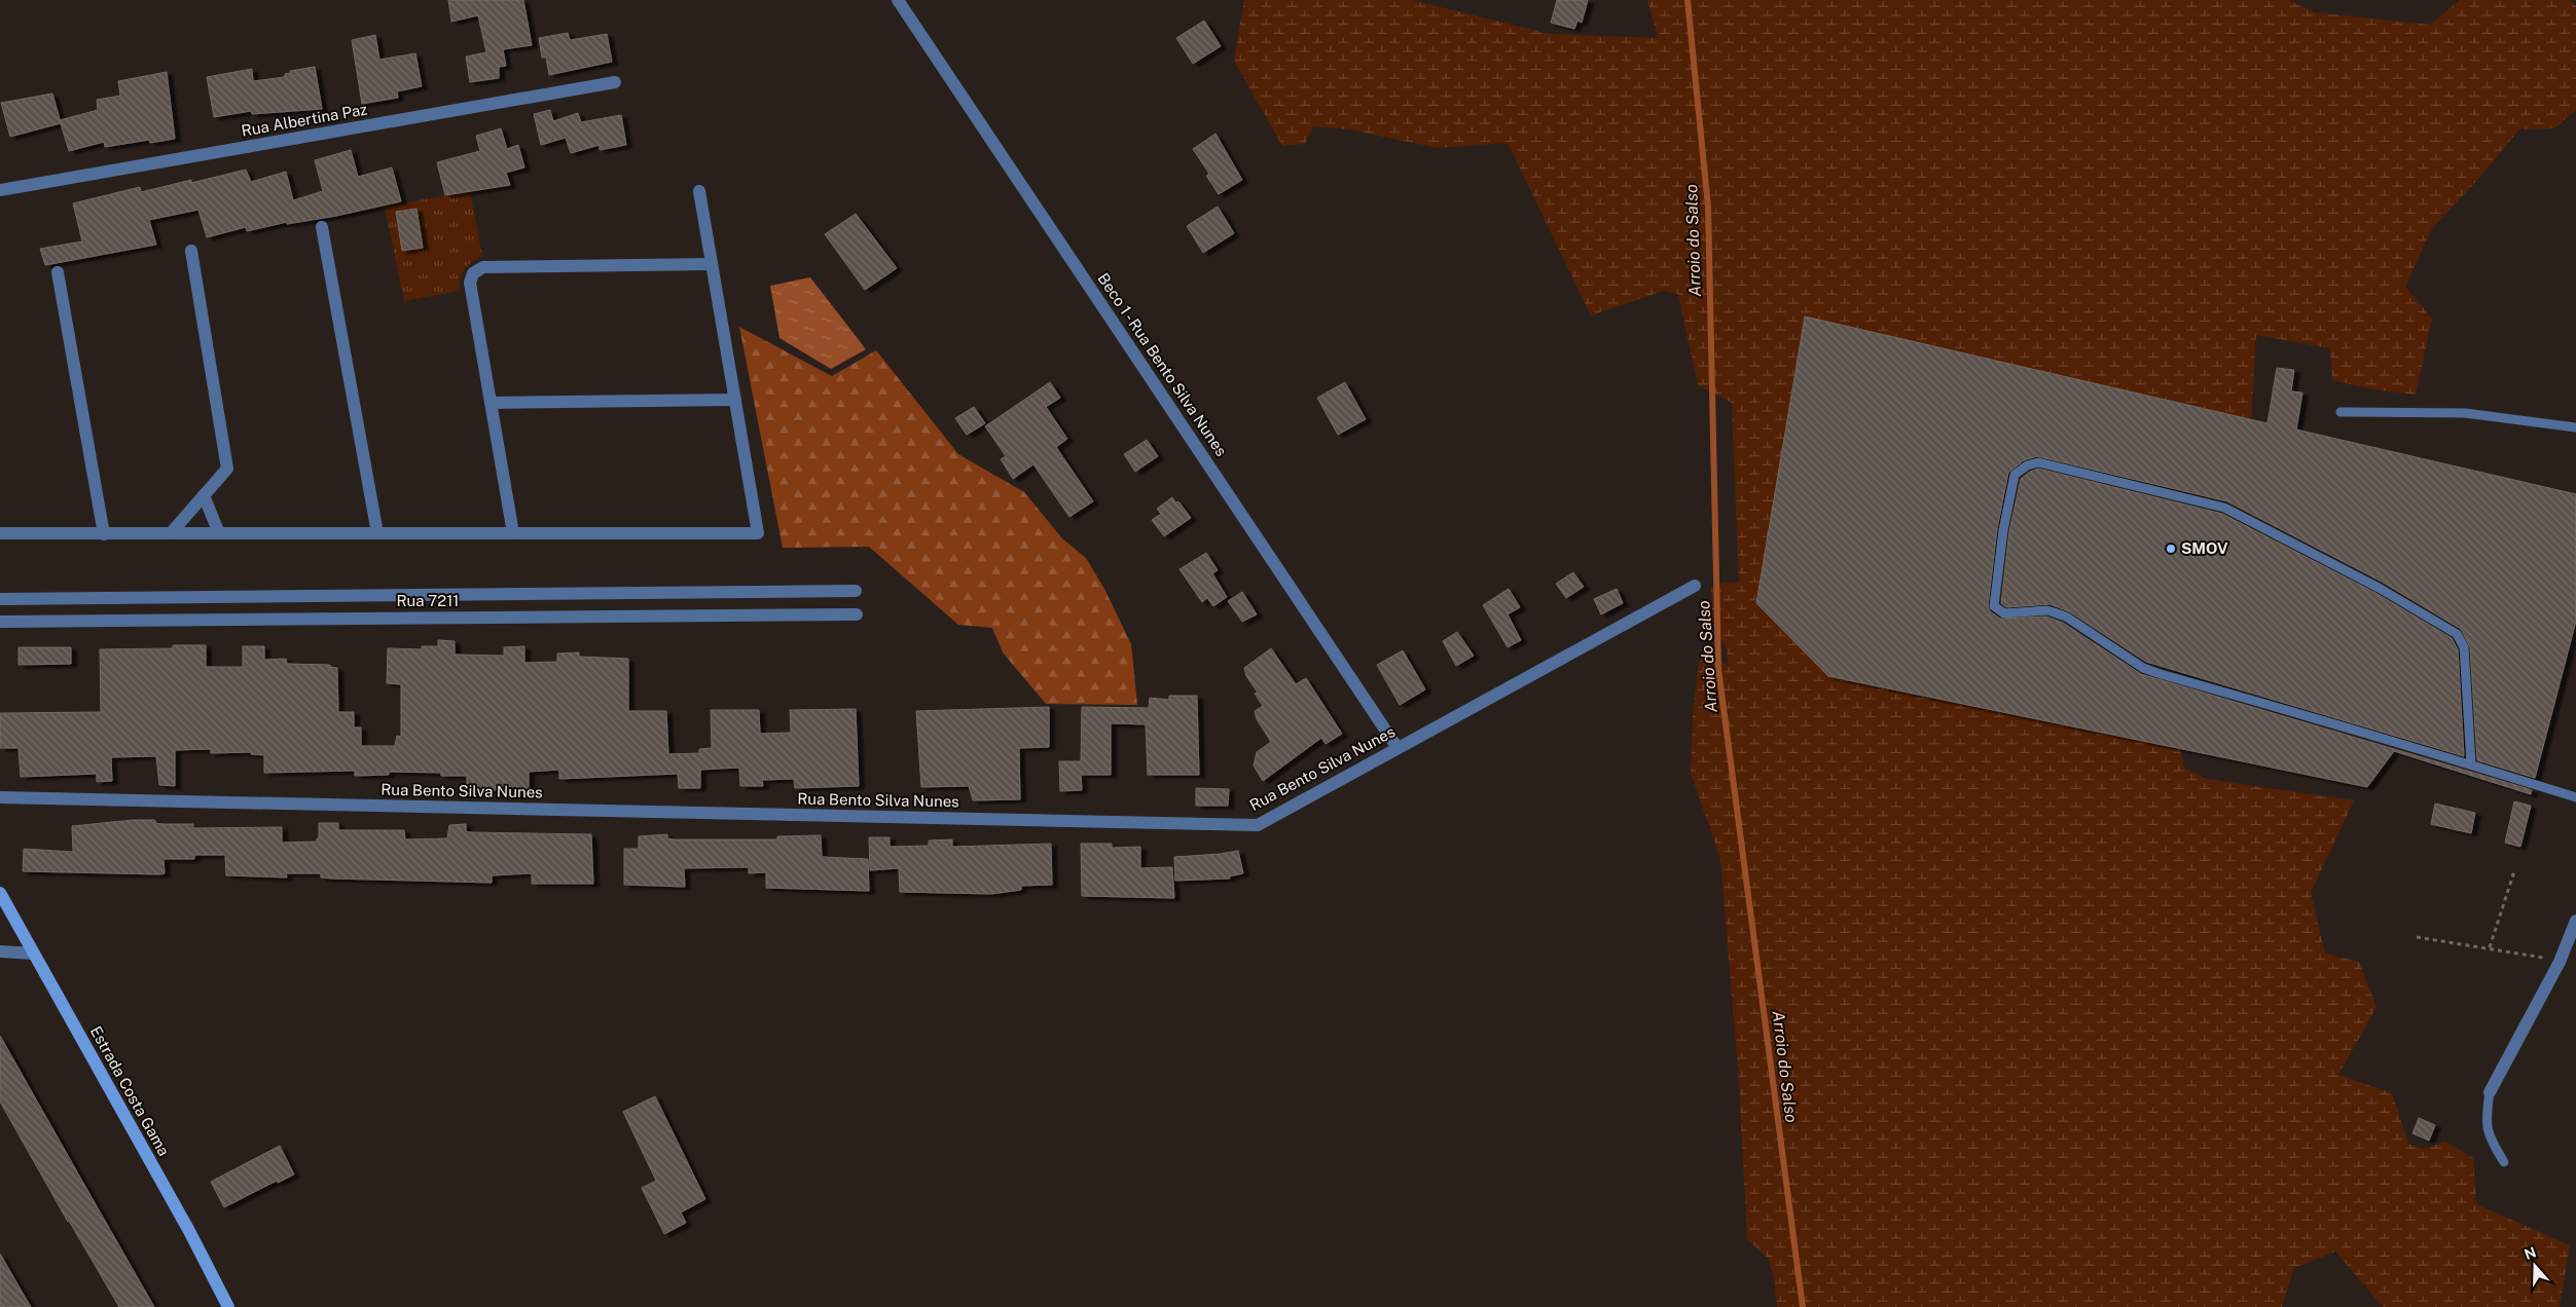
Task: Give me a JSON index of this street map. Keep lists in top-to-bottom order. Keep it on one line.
{"streets":{"main road":["Estrada Costa Gama"],"street":["Rua Albertina Paz","Beco 1 - Rua Bento Silva Nunes","Rua 7211","Rua Bento Silva Nunes"]},"crossings":[["Beco 1 - Rua Bento Silva Nunes","Rua Bento Silva Nunes"]],"water":["Arroio do Salso"],"places":["SMOV"],"north":"top"}
